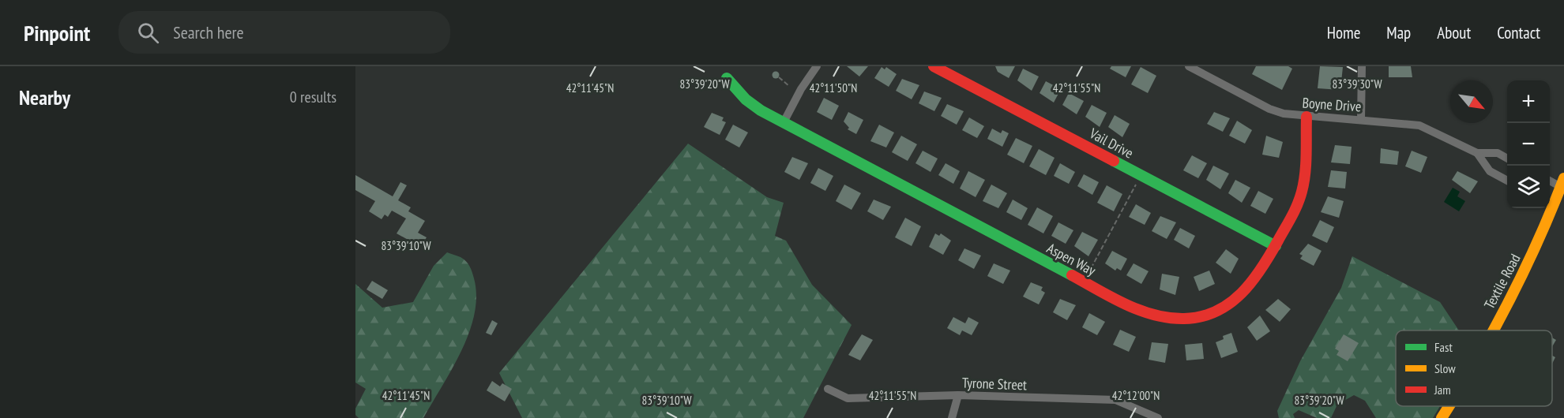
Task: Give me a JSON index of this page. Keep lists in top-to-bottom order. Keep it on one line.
{"streets":{"street":["Boyne Drive","Vail Drive","Aspen Way","Textile Road","Tyrone Street"]},"crossings":[["Boyne Drive","Aspen Way"],["Vail Drive","Aspen Way"]],"legend":["Fast","Slow","Jam"],"north":"bottom right","page":{"header":"Pinpoint","search":"Search here","nav":["Home","Map","About","Contact"],"heading":["Nearby","0 results"],"map_buttons":["+","−"]},"coordinates":["83°39'20\"W","83°39'30\"W","42°11'45\"N","42°11'50\"N","42°11'55\"N","83°39'10\"W","42°12'00\"N"]}
